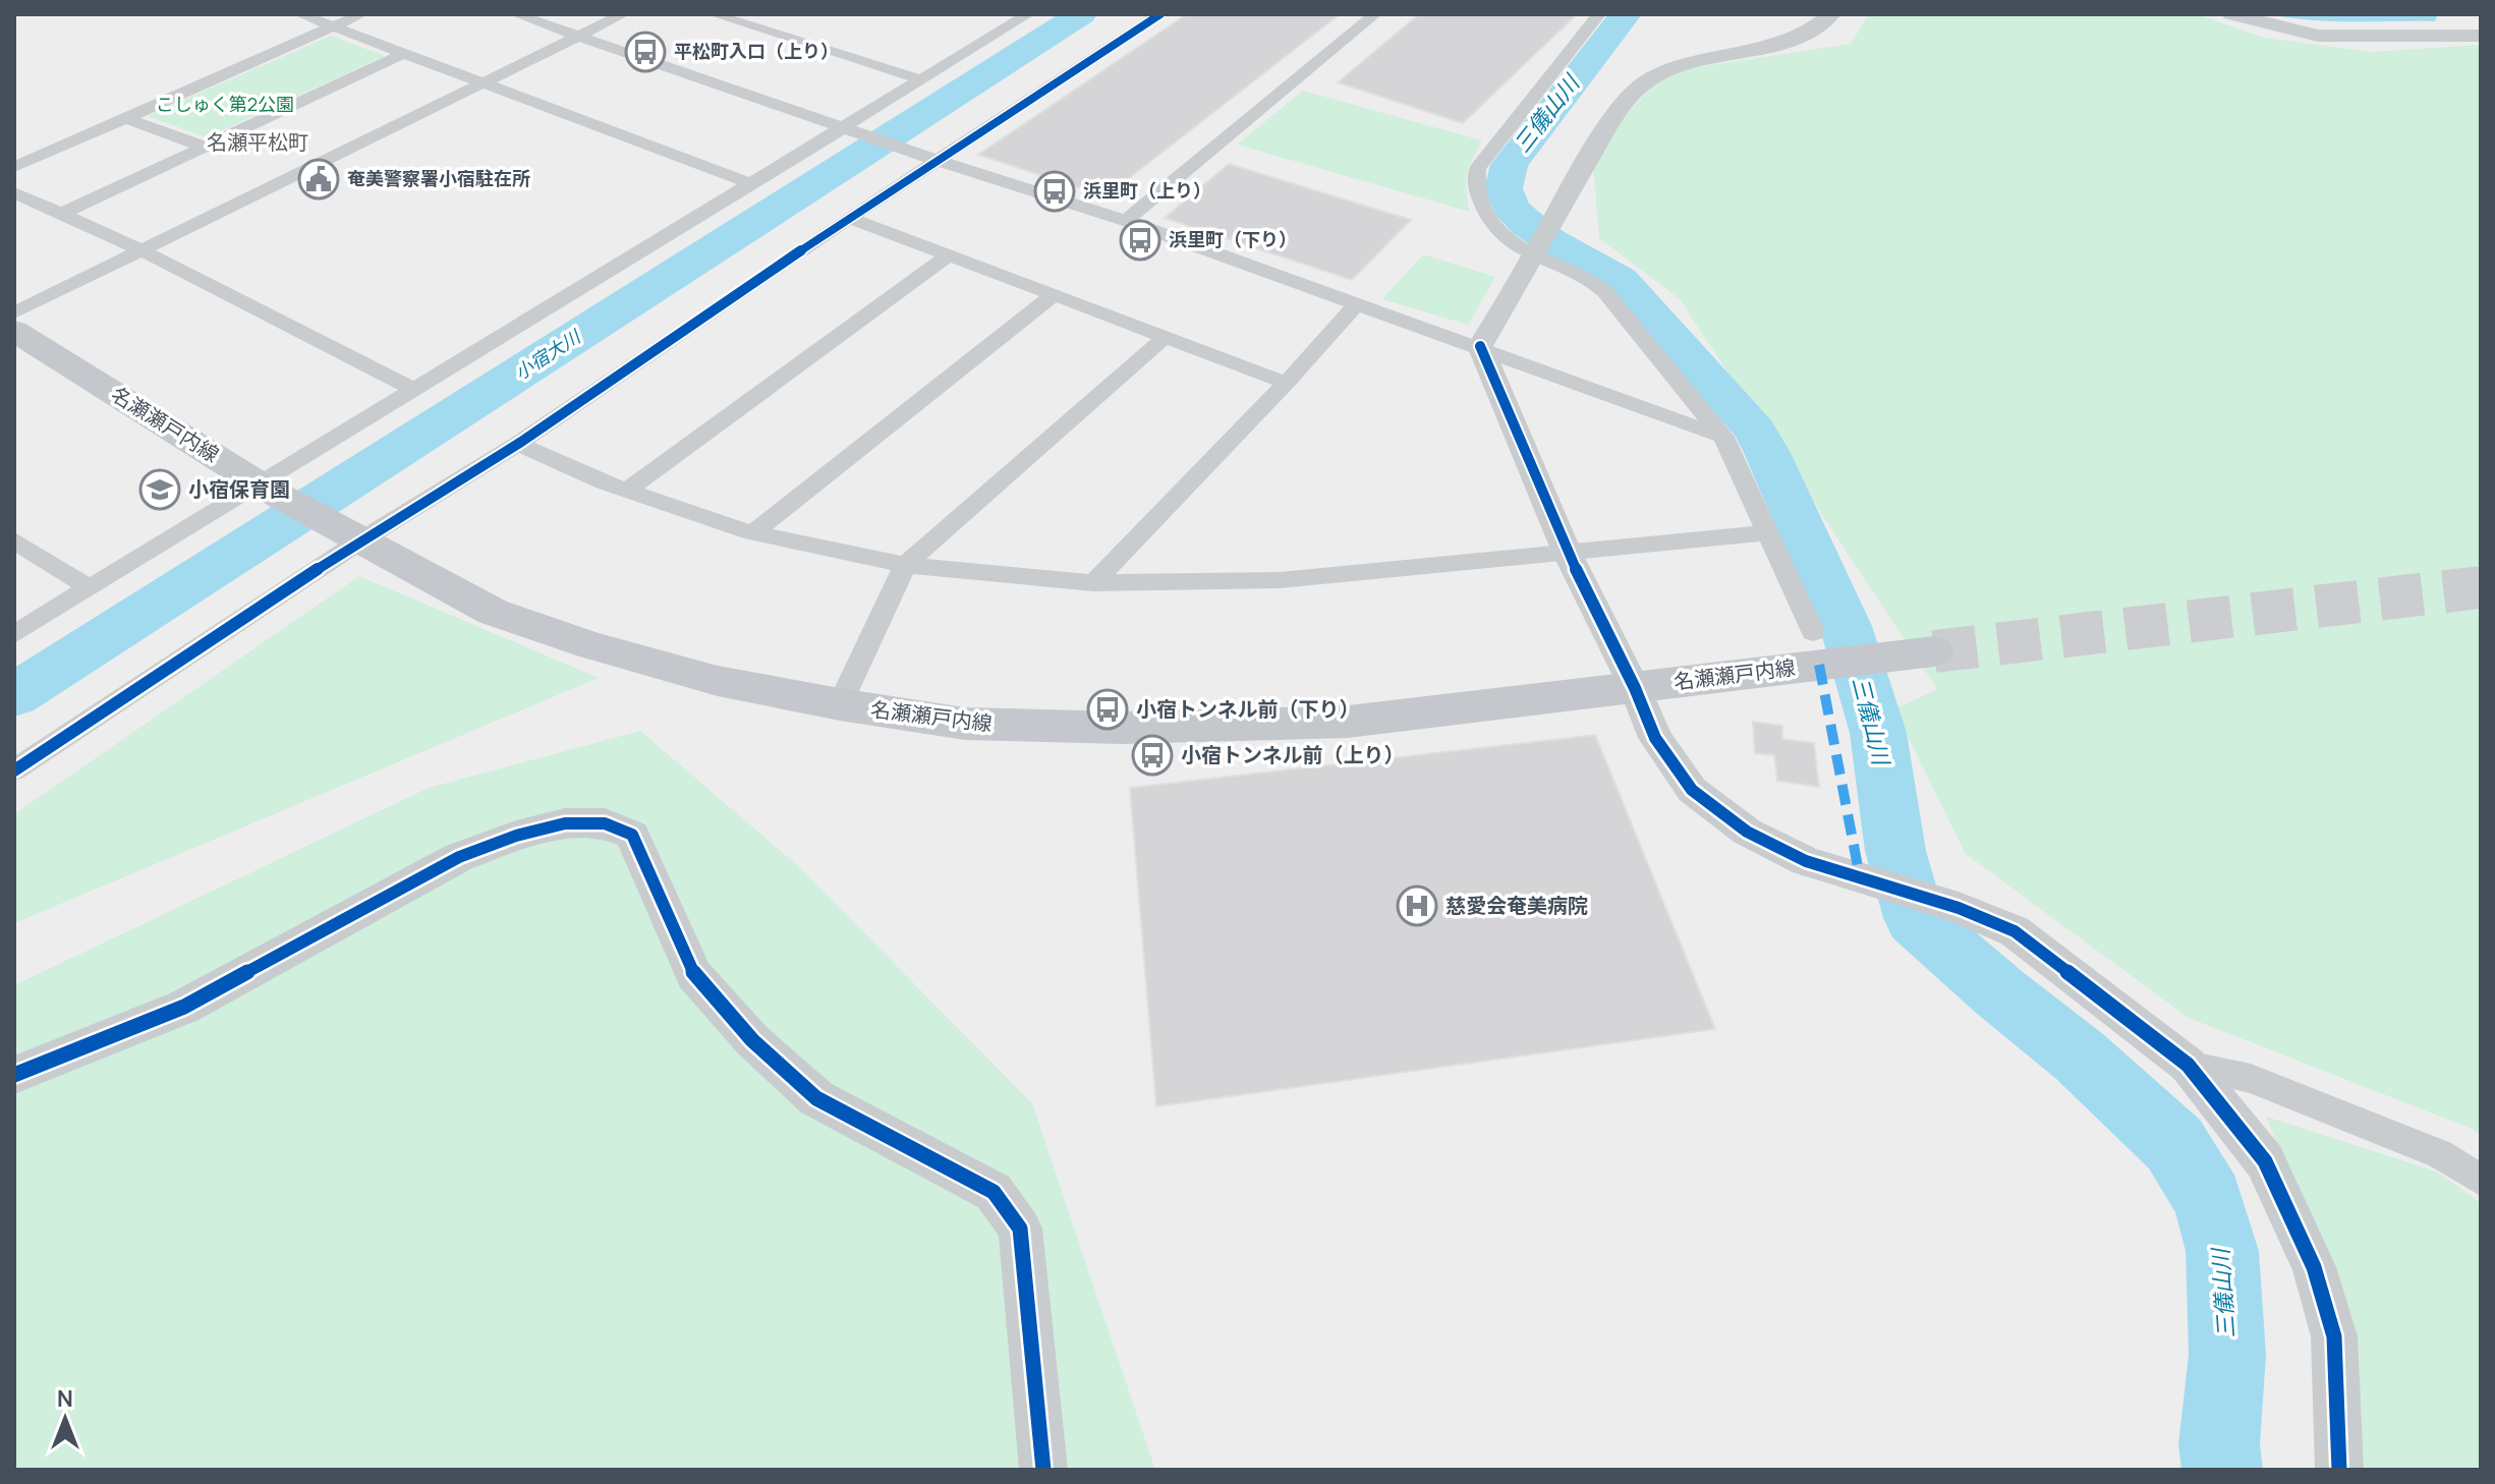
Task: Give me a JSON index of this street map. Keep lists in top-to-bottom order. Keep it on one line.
{"streets":{"main road":["名瀬瀬戸内線"]},"districts":["名瀬平松町"],"water":["三儀山川","小宿大川"],"parks":["こしゅく第2公園"],"places":{"bus stop":["平松町入口（上り）","浜里町（上り）","浜里町（下り）","小宿トンネル前（下り）","小宿トンネル前（上り）"],"public building":["奄美警察署小宿駐在所"],"school or university":["小宿保育園"],"hospital":["慈愛会奄美病院"]},"north":"top"}
